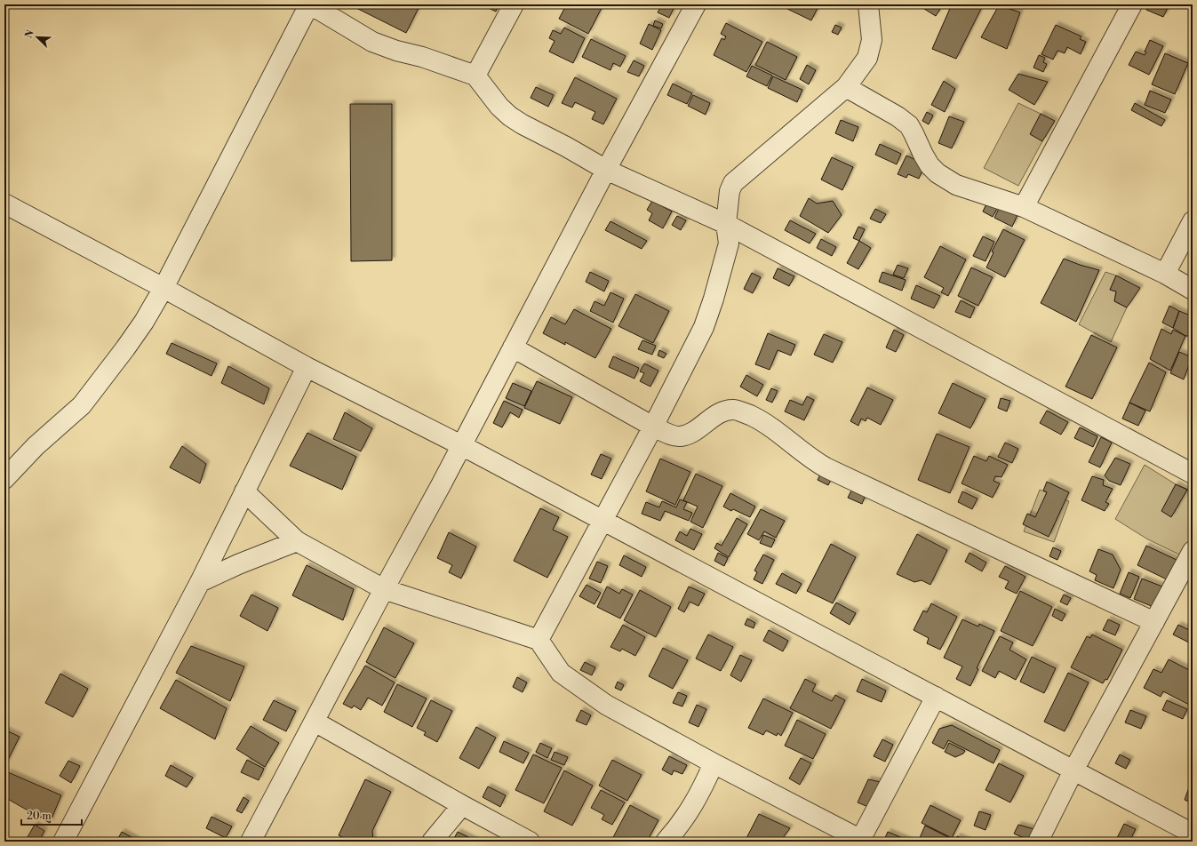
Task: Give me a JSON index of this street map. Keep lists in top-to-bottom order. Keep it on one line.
{"scale_bar":"20 m","north":"top left"}
